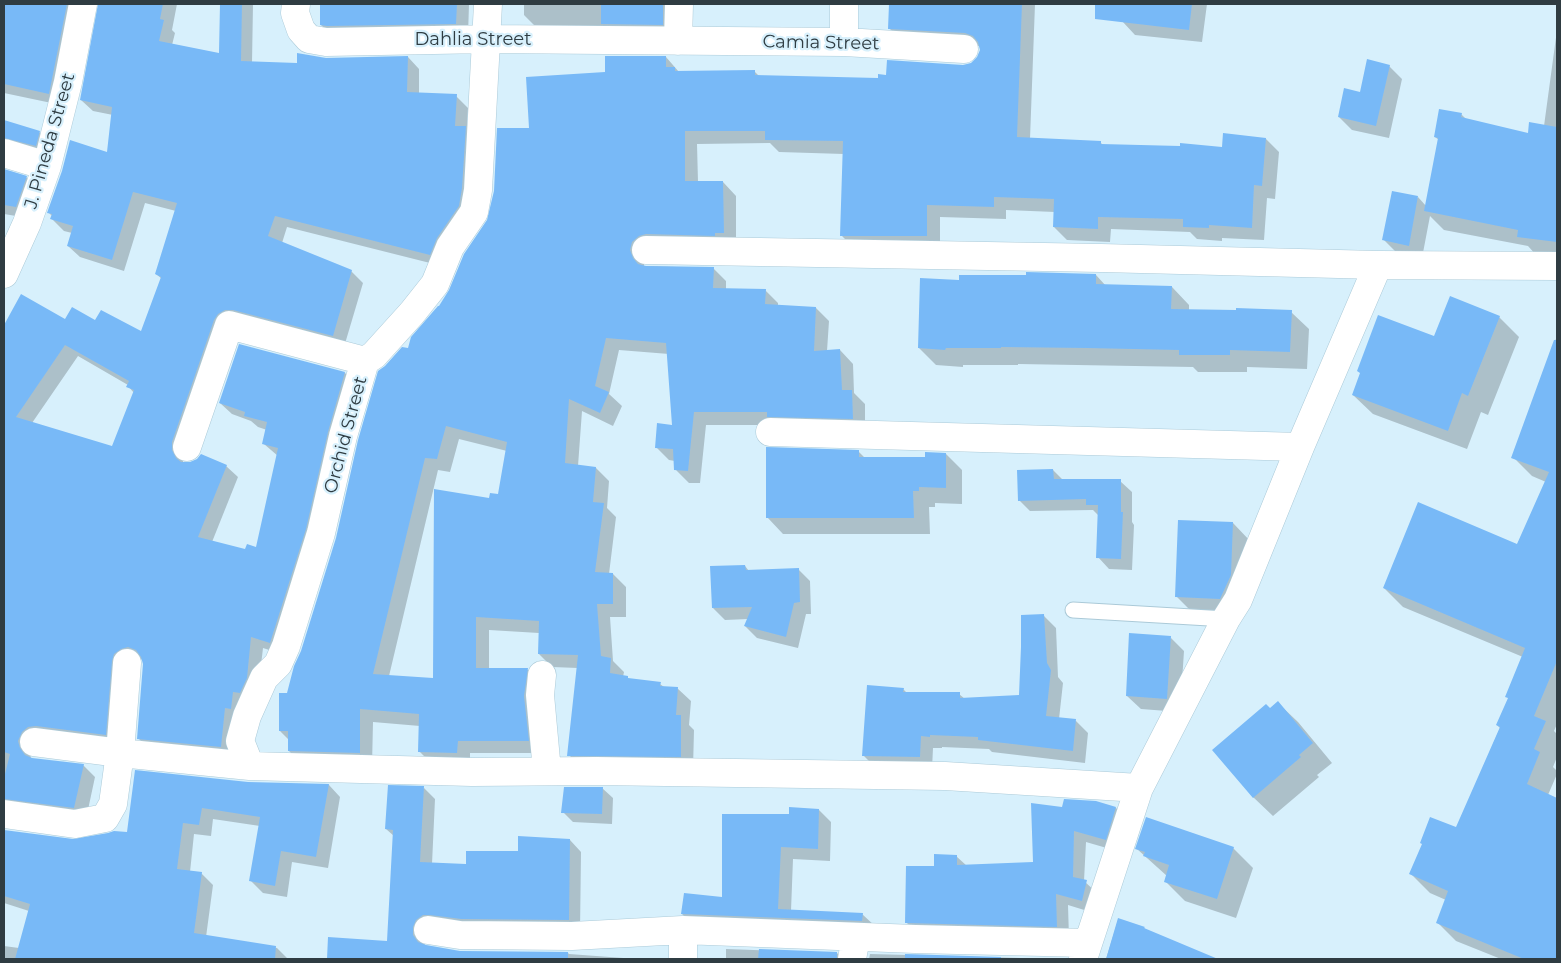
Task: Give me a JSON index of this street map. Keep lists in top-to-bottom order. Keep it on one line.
{"streets":{"street":["Dahlia Street","Camia Street","J. Pineda Street","Orchid Street"]},"crossings":[["Dahlia Street","Camia Street"],["Dahlia Street","Orchid Street"]]}
